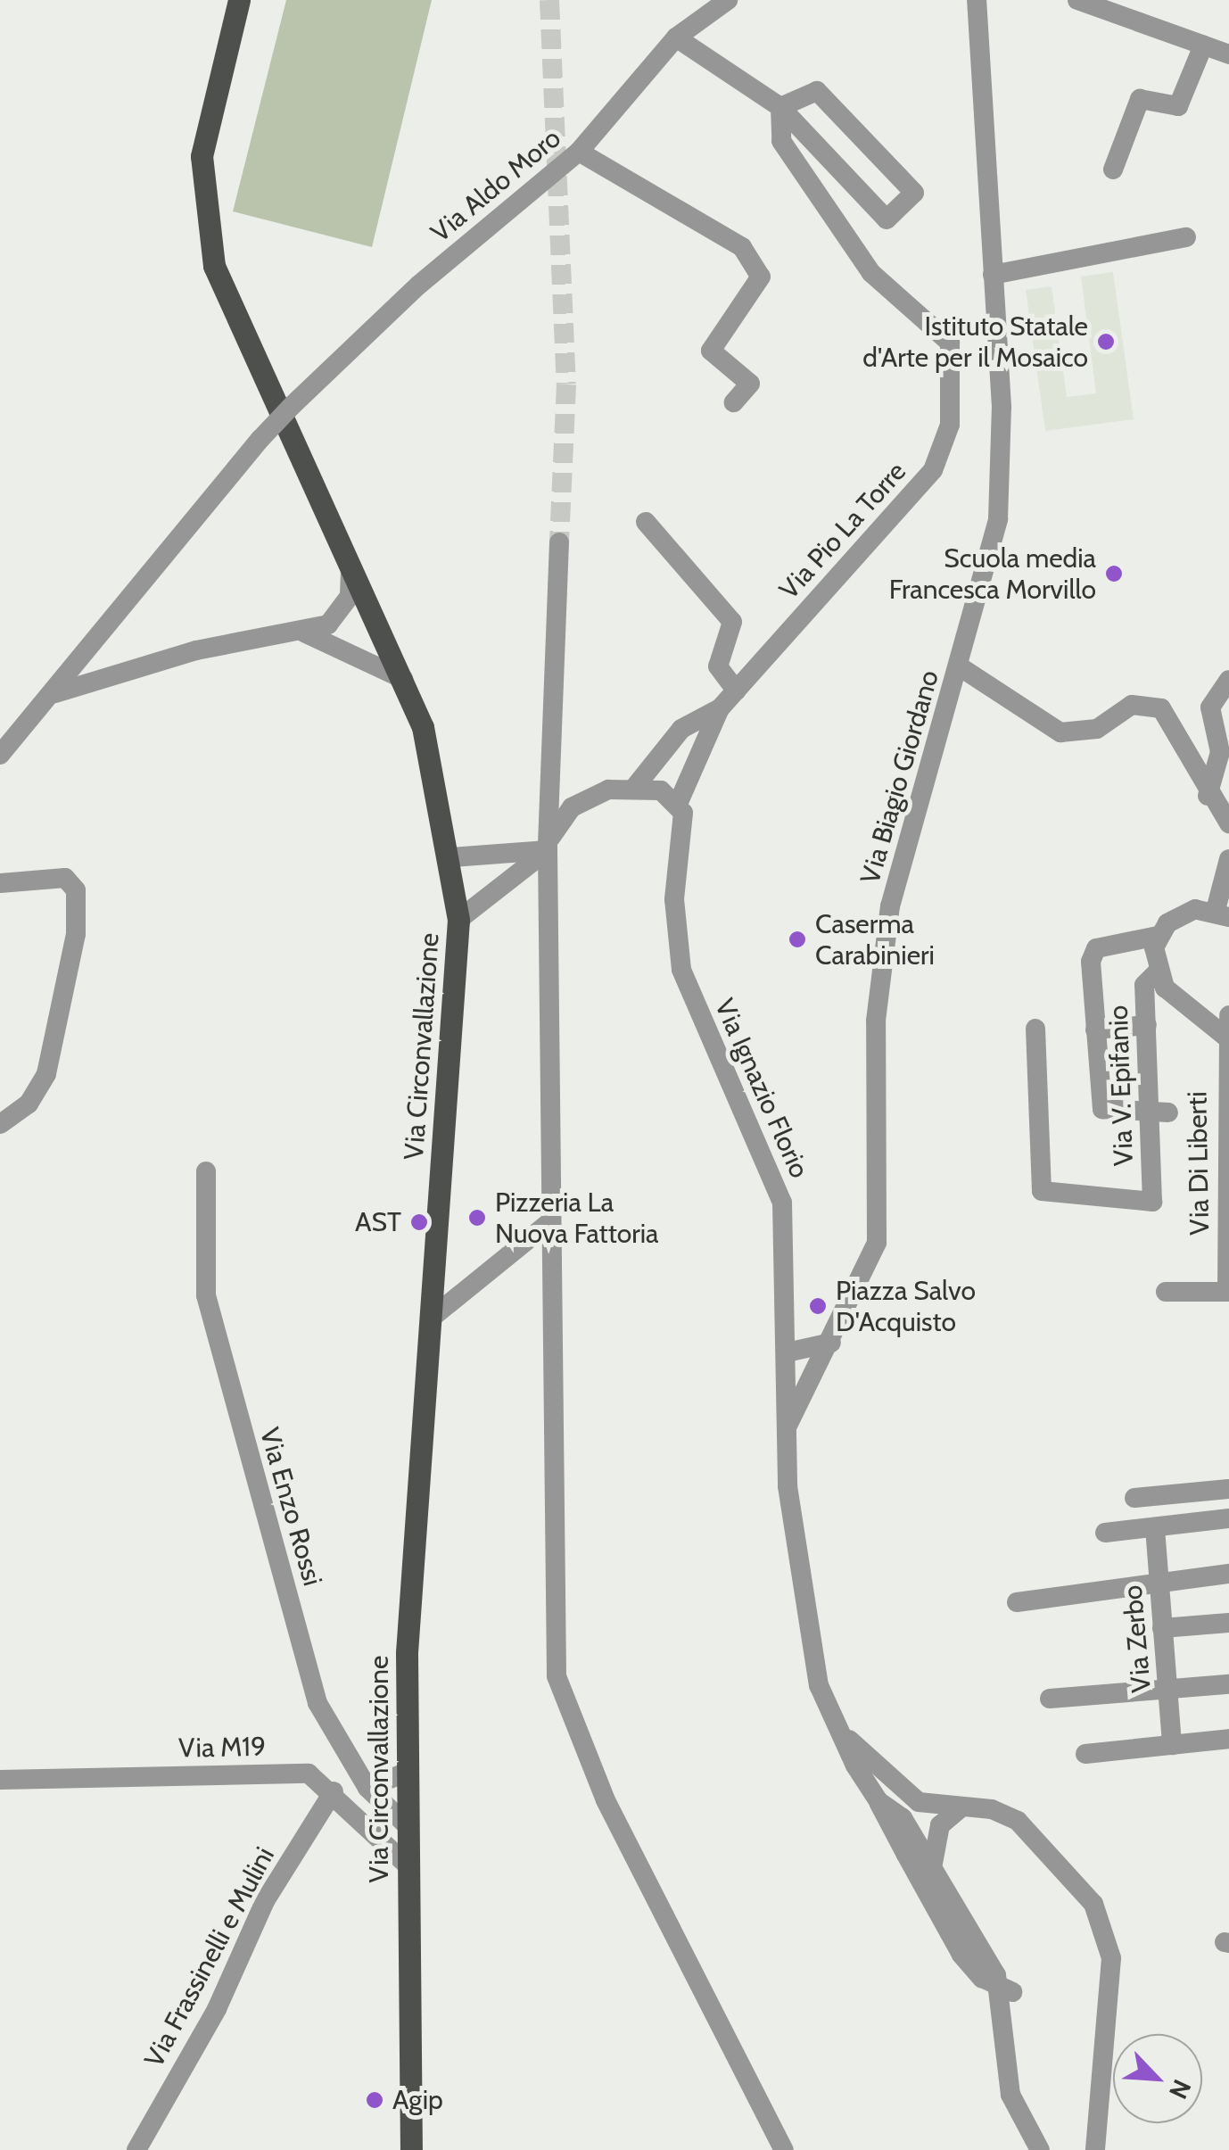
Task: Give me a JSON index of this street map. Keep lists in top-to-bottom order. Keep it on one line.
{"streets":{"main road":["Via Circonvallazione"],"street":["Via Aldo Moro","Via Pio La Torre","Via Biagio Giordano","Via V. Epifanio","Via Ignazio Florio","Via Di Liberti","Via Enzo Rossi","Via Zerbo","Via M19","Via Frassinelli e Mulini"]},"crossings":[["Via Biagio Giordano","Via Ignazio Florio"],["Via Circonvallazione","Via Enzo Rossi"],["Via Circonvallazione","Via M19"],["Via M19","Via Frassinelli e Mulini"]],"places":["Istituto Statale d'Arte per il Mosaico","Scuola media Francesca Morvillo","Caserma Carabinieri","Pizzeria La Nuova Fattoria","AST","Piazza Salvo D'Acquisto","Agip"],"north":"bottom right"}
